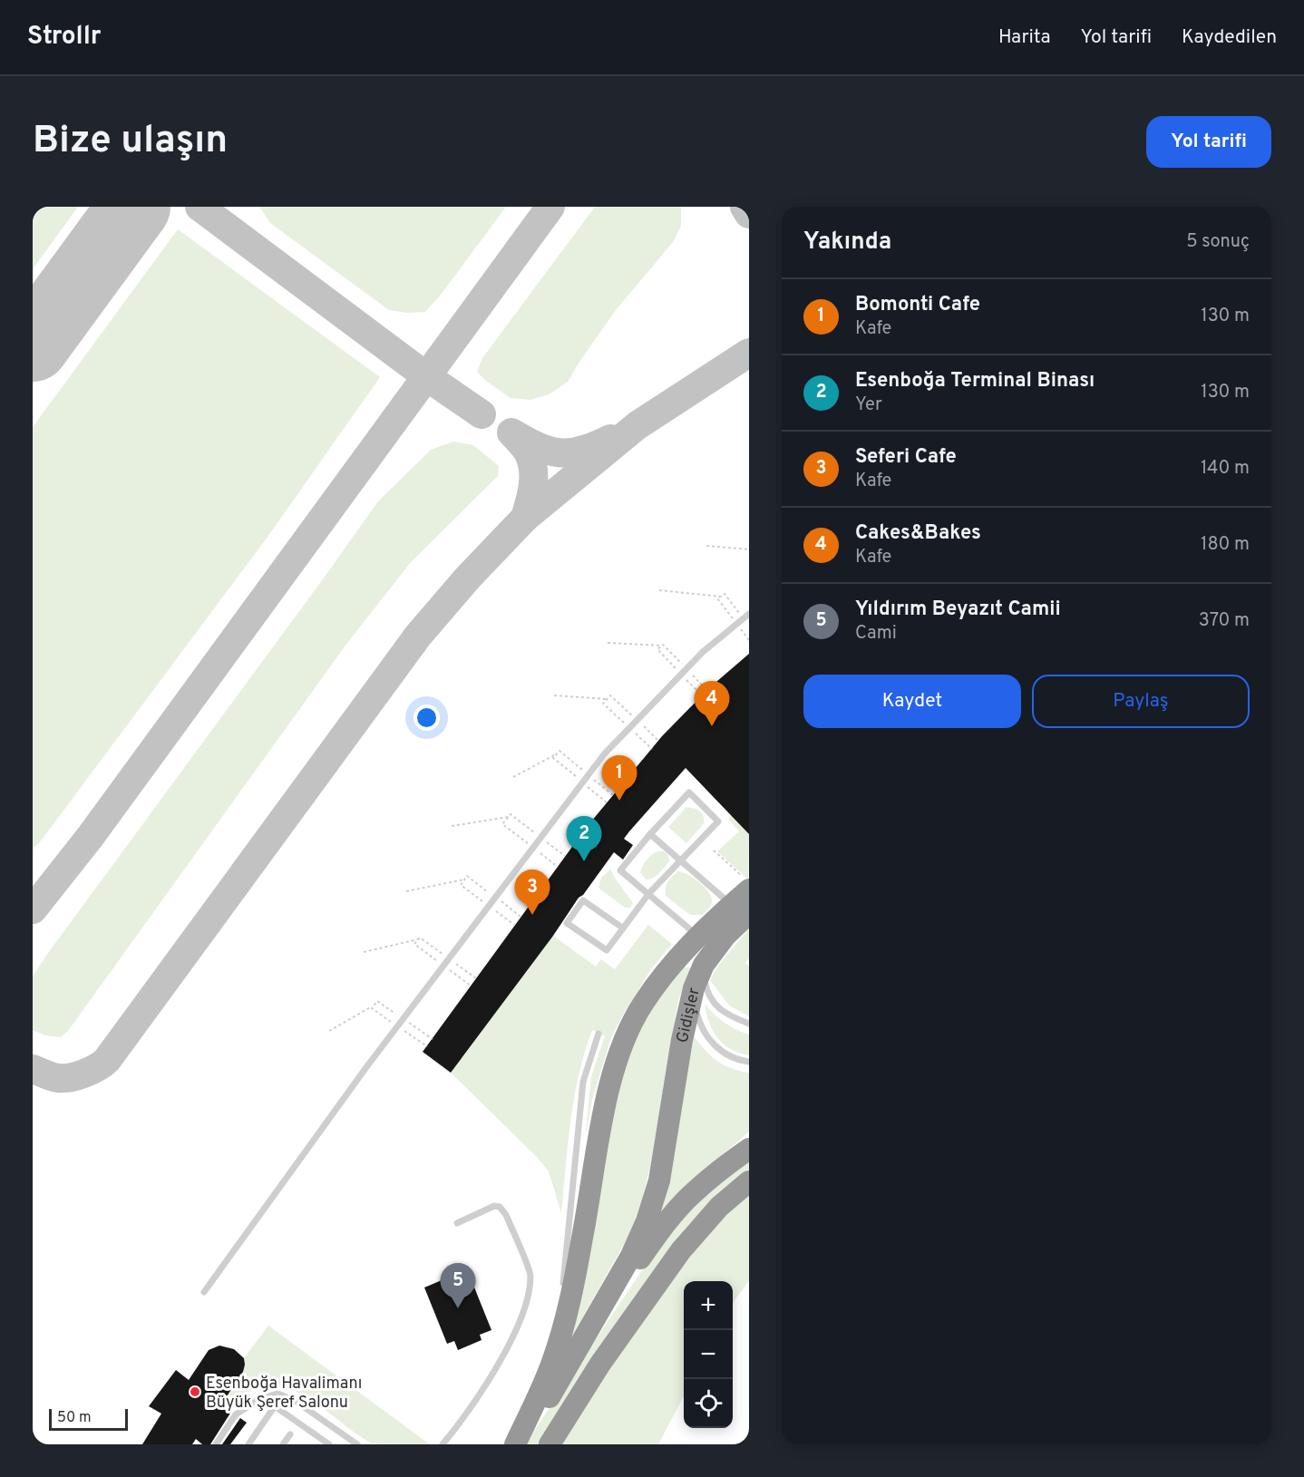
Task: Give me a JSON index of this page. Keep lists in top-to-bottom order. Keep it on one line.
{"streets":{"highway":["Gidişler"]},"places":["Esenboğa Havalimanı Büyük Şeref Salonu"],"scale_bar":"50 m","page":{"header":"Strollr","nav":["Harita","Yol tarifi","Kaydedilen"],"buttons":["Yol tarifi",["Kaydet","Paylaş"]],"title":"Bize ulaşın","heading":["Yakında","5 sonuç"],"list":[{"mark":"1","name":"Bomonti Cafe","note":"Kafe","value":"130 m"},{"mark":"2","name":"Esenboğa Terminal Binası","note":"Yer","value":"130 m"},{"mark":"3","name":"Seferi Cafe","note":"Kafe","value":"140 m"},{"mark":"4","name":"Cakes&Bakes","note":"Kafe","value":"180 m"},{"mark":"5","name":"Yıldırım Beyazıt Camii","note":"Cami","value":"370 m"}],"pins":["4","1","2","3","5"],"map_buttons":["+","−"],"scale":"50 m"}}
